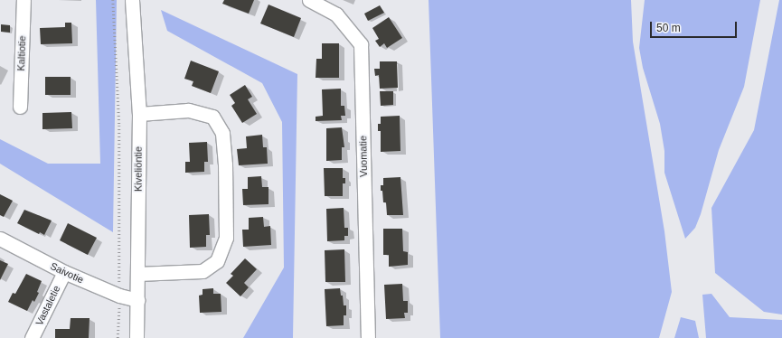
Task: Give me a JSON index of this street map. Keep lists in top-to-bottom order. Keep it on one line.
{"streets":{"street":["Kaltiotie","Vuomatie","Kiveliöntie","Saivotie","Vastaletie"]},"crossings":[["Kiveliöntie","Saivotie"],["Saivotie","Vastaletie"]],"scale_bar":"50 m"}
